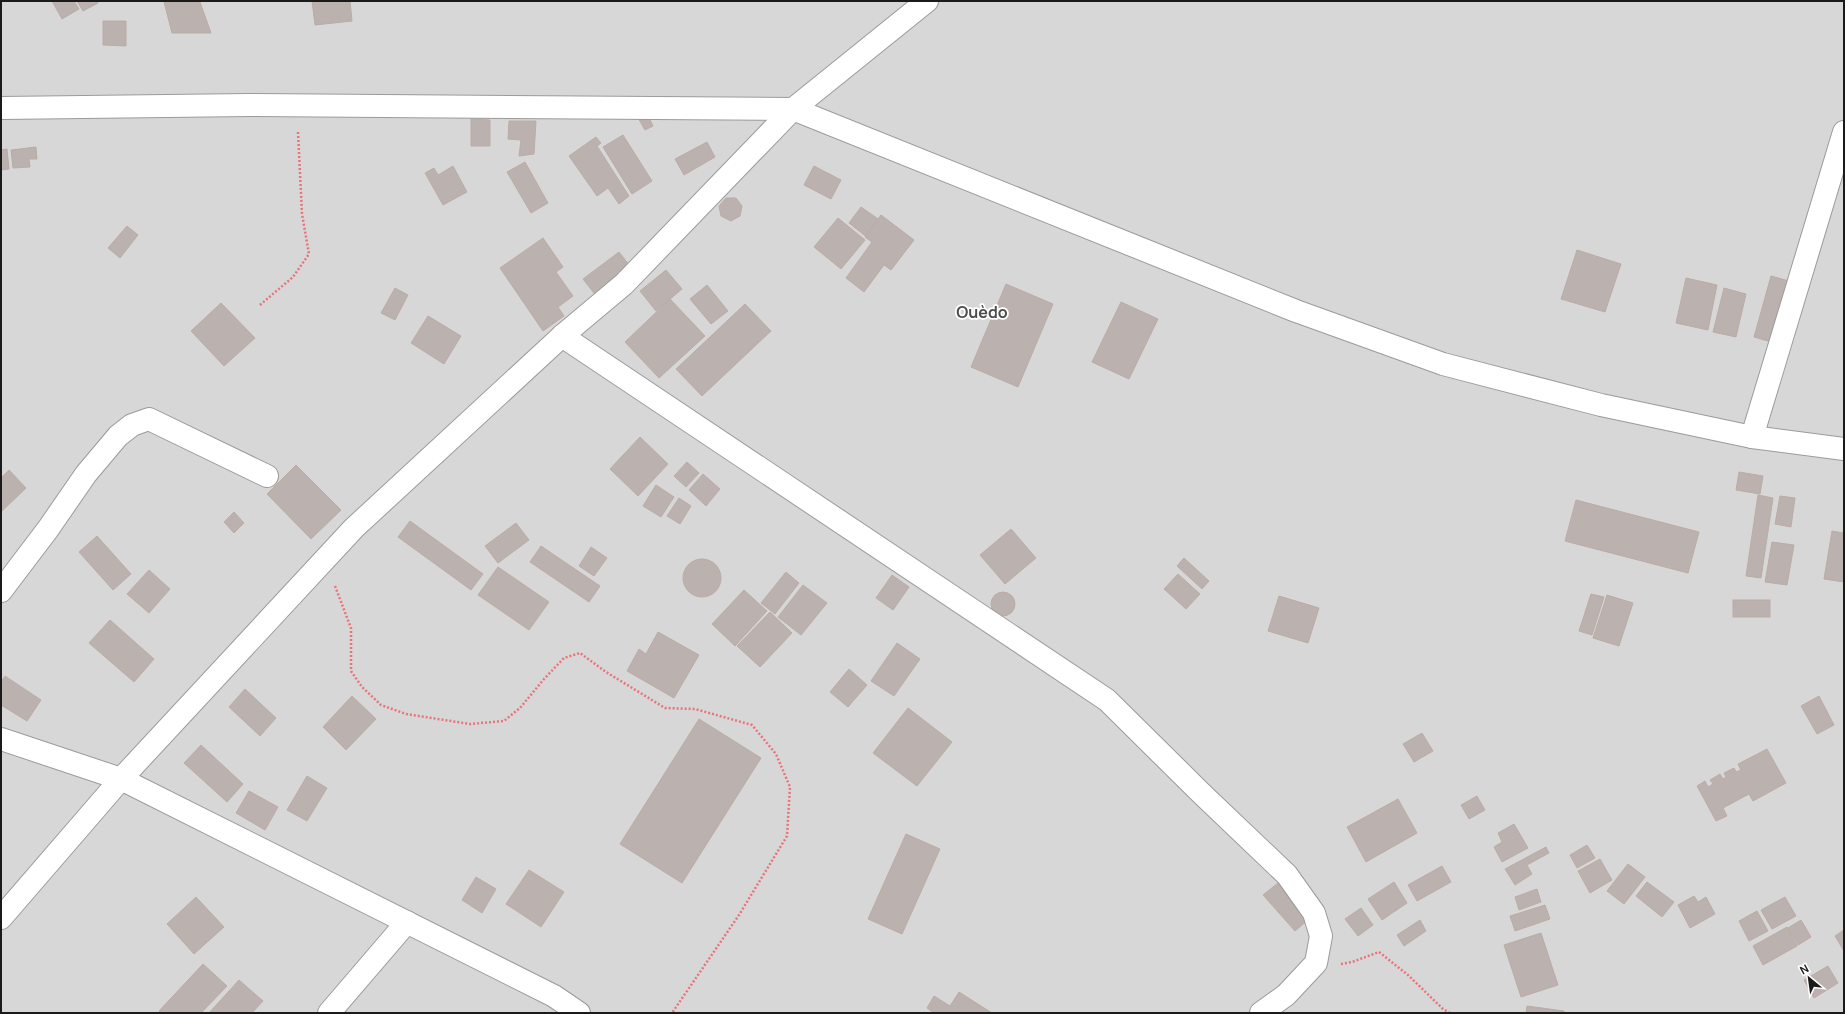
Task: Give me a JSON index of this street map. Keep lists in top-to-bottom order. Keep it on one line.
{"districts":["Ouèdo"],"north":"top left"}
